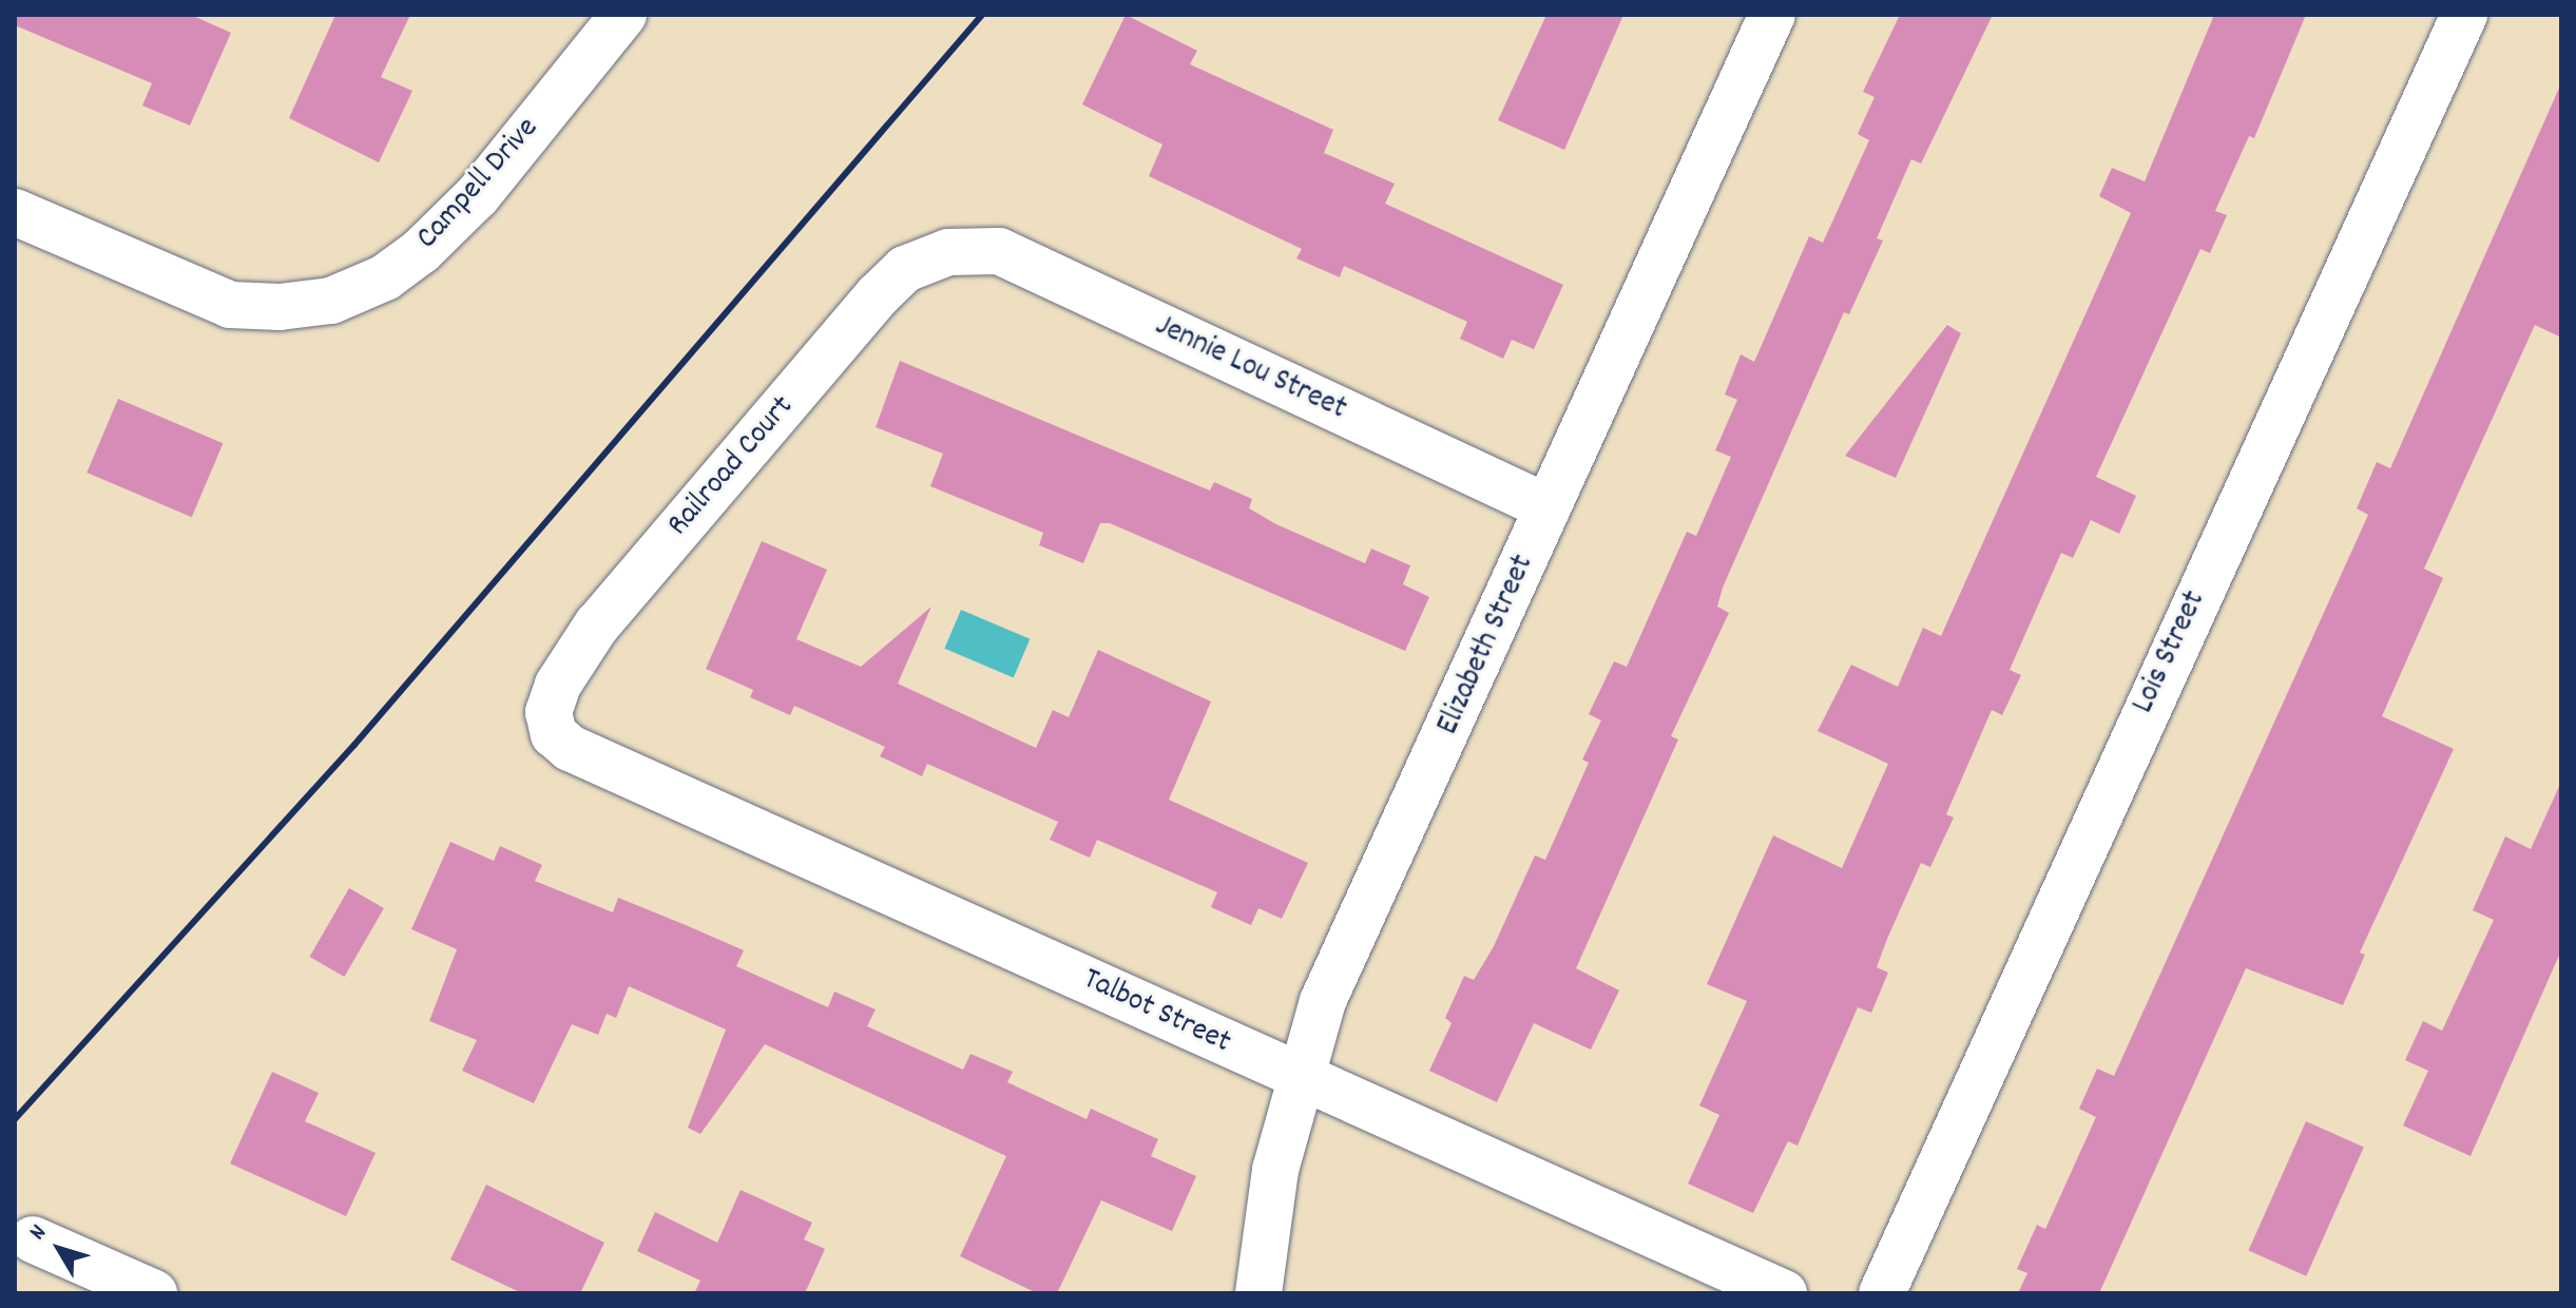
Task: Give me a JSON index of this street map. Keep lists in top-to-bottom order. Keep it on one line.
{"streets":{"street":["Campell Drive","Jennie Lou Street","Railroad Court","Elizabeth Street","Lois Street","Talbot Street"]},"crossings":[["Jennie Lou Street","Railroad Court"],["Jennie Lou Street","Elizabeth Street"],["Railroad Court","Talbot Street"],["Elizabeth Street","Talbot Street"]],"north":"top left"}
